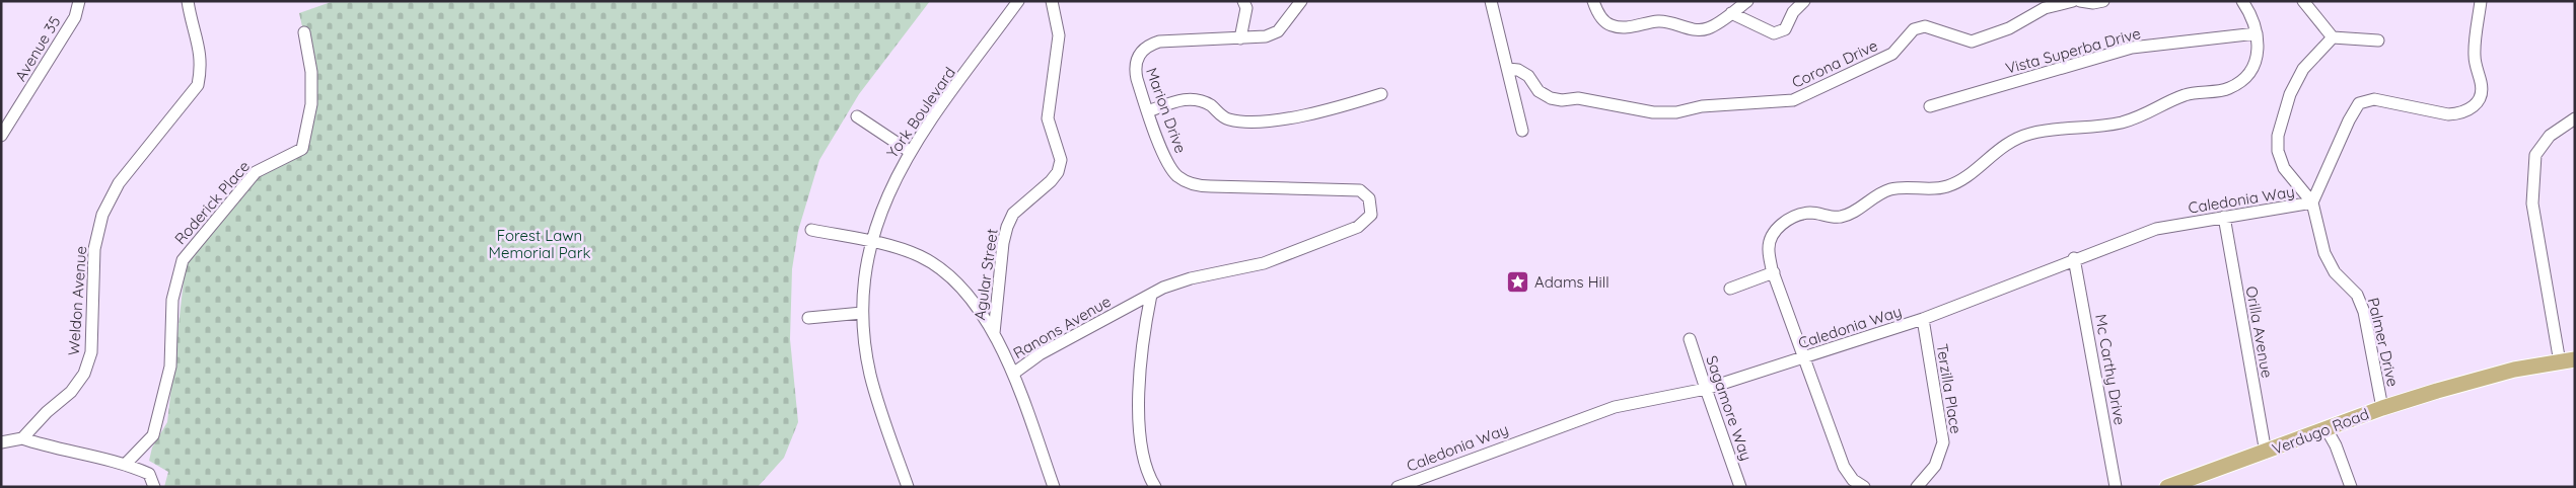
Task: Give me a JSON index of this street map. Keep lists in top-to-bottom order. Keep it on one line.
{"streets":{"main road":["Verdugo Road"],"street":["Avenue 35","Vista Superba Drive","Corona Drive","Marion Drive","York Boulevard","Caledonia Way","Roderick Place","Agular Street","Weldon Avenue","Ranons Avenue","Orilla Avenue","Palmer Drive","Mc Carthy Drive","Terzilla Place","Sagamore Way"]},"crossings":[["Marion Drive","Ranons Avenue"],["York Boulevard","Ranons Avenue"],["Caledonia Way","Orilla Avenue"],["Caledonia Way","Palmer Drive"],["Caledonia Way","Mc Carthy Drive"],["Caledonia Way","Terzilla Place"],["Caledonia Way","Sagamore Way"],["Agular Street","Ranons Avenue"],["Orilla Avenue","Verdugo Road"],["Palmer Drive","Verdugo Road"]],"parks":["Forest Lawn Memorial Park"],"places":{"place":["Adams Hill"]}}
